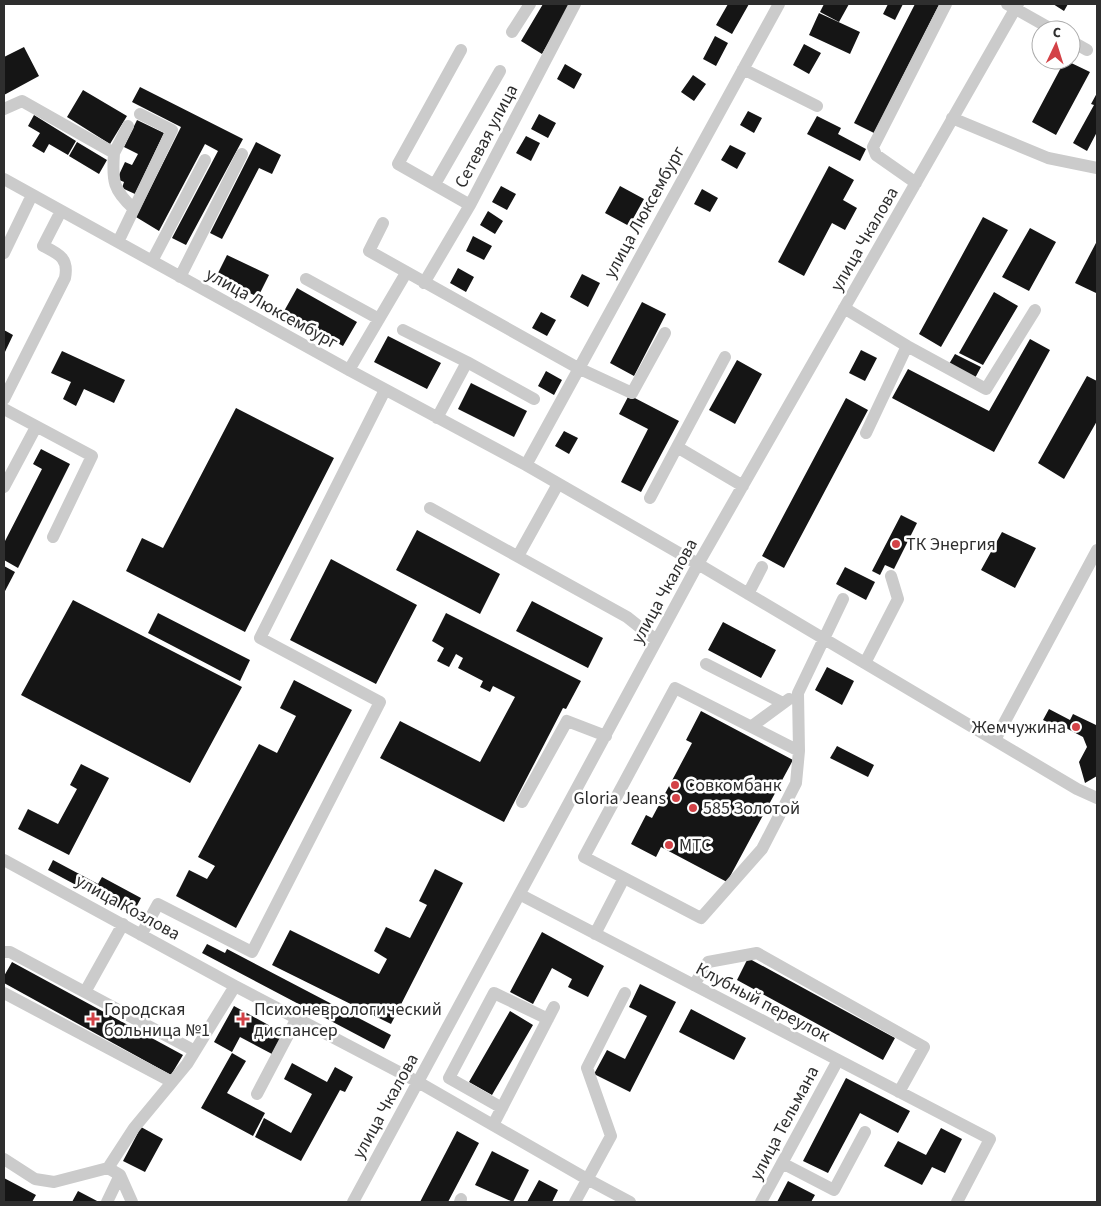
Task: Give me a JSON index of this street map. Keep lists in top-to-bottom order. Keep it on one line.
{"streets":{"street":["Сетевая улица","улица Люксембург","улица Чкалова","улица Козлова","Клубный переулок","улица Тельмана"]},"crossings":[["улица Люксембург","улица Чкалова"],["улица Чкалова","улица Козлова"],["улица Чкалова","Клубный переулок"],["Клубный переулок","улица Тельмана"]],"places":{"other":["ТК Энергия","Жемчужина","Совкомбанк","Gloria Jeans","585 Золотой","МТС"],"health":["Городская больница №1","Психоневрологический диспансер"]},"north":"top"}
